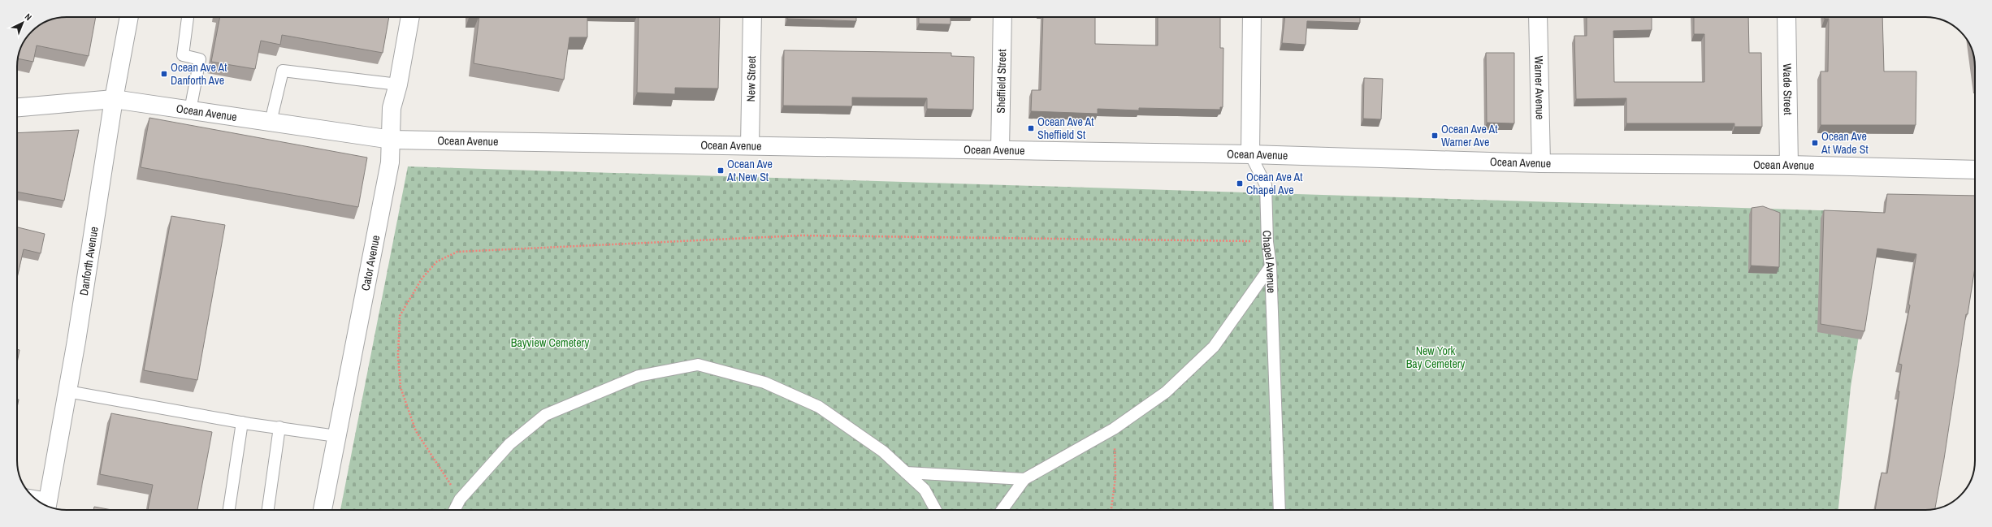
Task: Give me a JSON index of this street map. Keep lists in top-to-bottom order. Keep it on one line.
{"streets":{"street":["New Street","Sheffield Street","Warner Avenue","Wade Street","Ocean Avenue","Danforth Avenue","Chapel Avenue","Cator Avenue"]},"crossings":[["New Street","Ocean Avenue"],["Sheffield Street","Ocean Avenue"],["Warner Avenue","Ocean Avenue"],["Wade Street","Ocean Avenue"],["Ocean Avenue","Danforth Avenue"],["Ocean Avenue","Chapel Avenue"],["Ocean Avenue","Cator Avenue"]],"parks":["Bayview Cemetery","New York Bay Cemetery"],"places":{"transit":["Ocean Ave At Danforth Ave","Ocean Ave At Sheffield St","Ocean Ave At Warner Ave","Ocean Ave At Wade St","Ocean Ave At New St","Ocean Ave At Chapel Ave"]},"north":"top right"}
